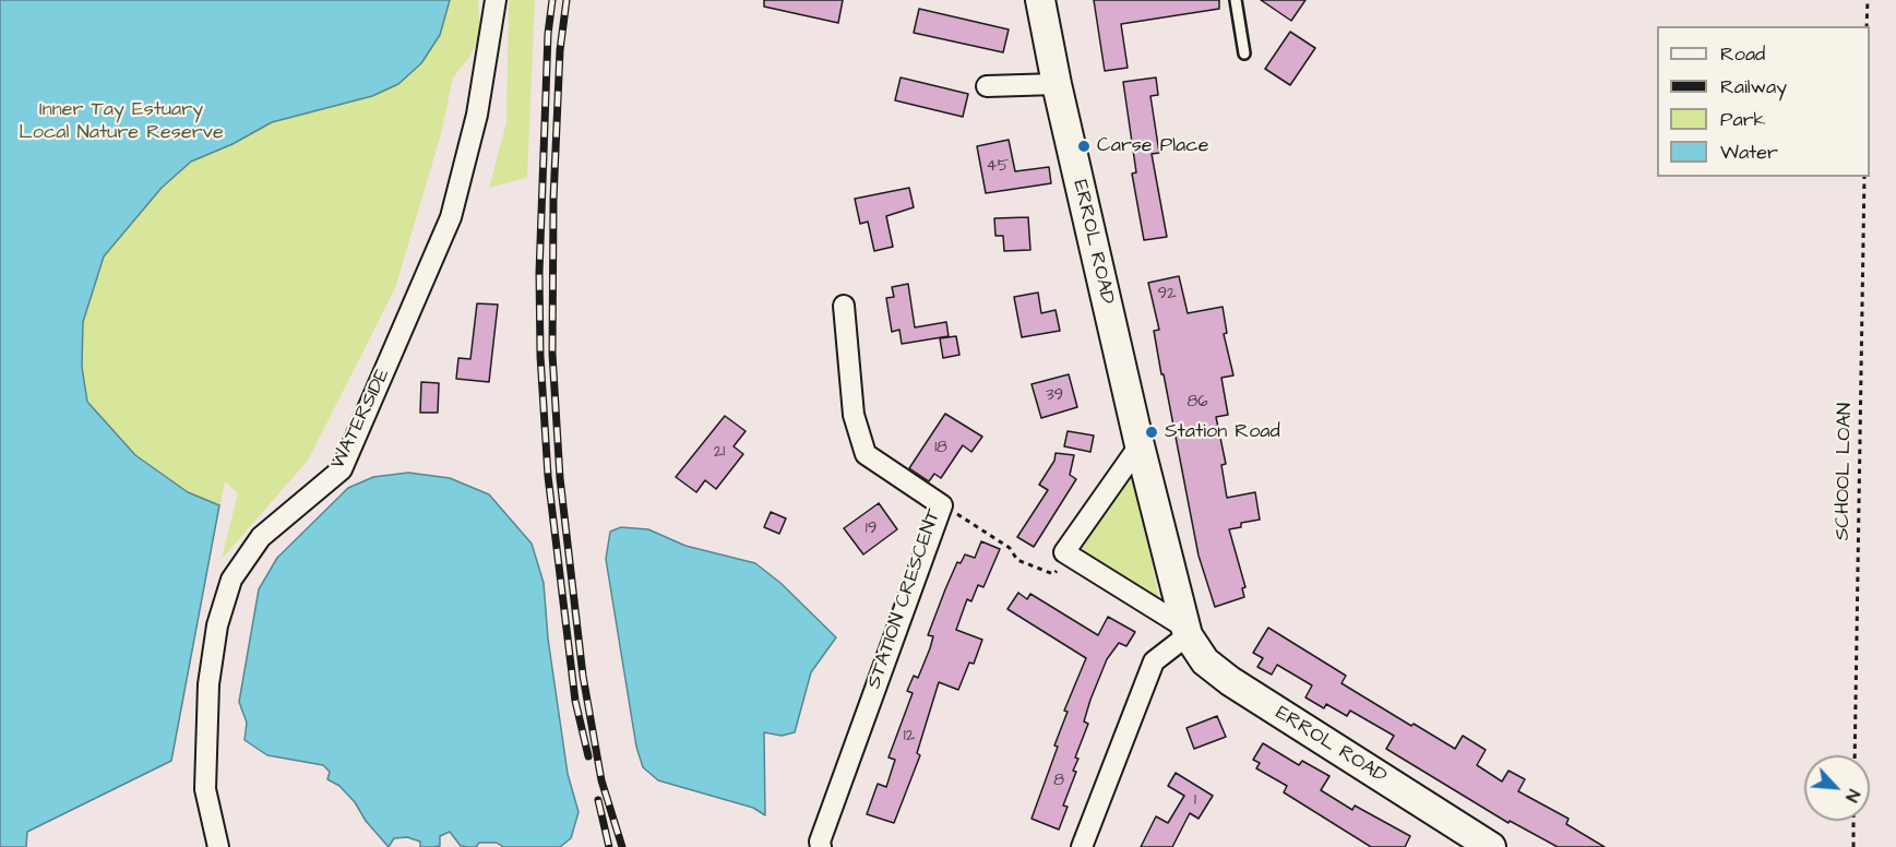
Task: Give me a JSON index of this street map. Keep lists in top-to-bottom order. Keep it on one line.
{"streets":{"street":["ERROL ROAD","WATERSIDE","STATION CRESCENT"],"path":["SCHOOL LOAN"]},"parks":["Inner Tay Estuary Local Nature Reserve"],"places":["Carse Place","Station Road"],"house_numbers":["45","92","39","86","18","21","19","12","8","1"],"legend":["Road","Railway","Park","Water"],"north":"bottom right"}
